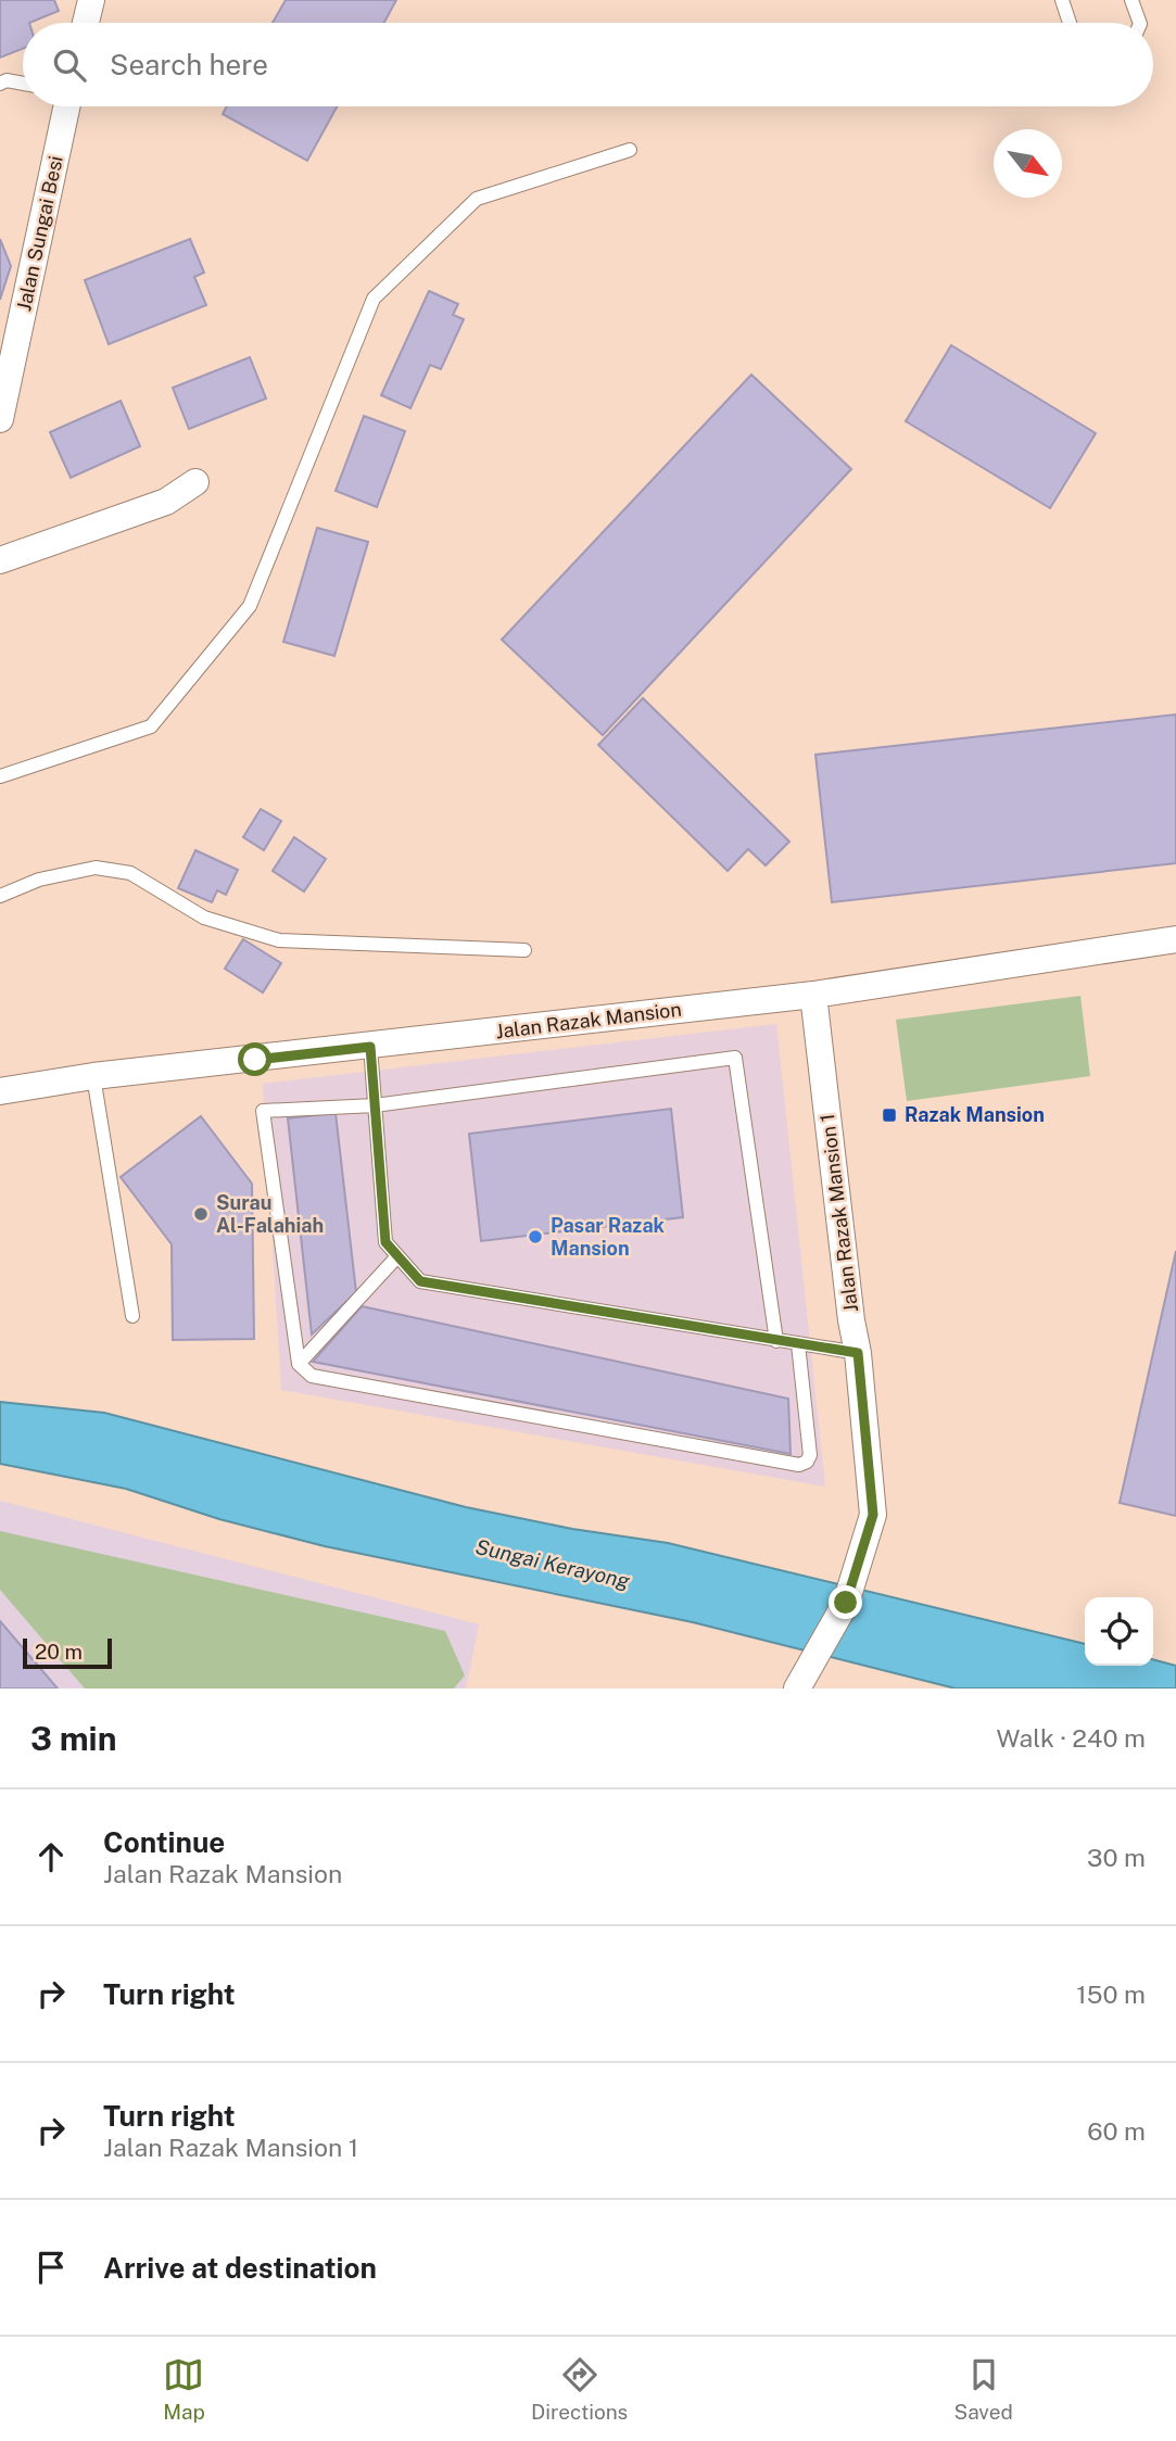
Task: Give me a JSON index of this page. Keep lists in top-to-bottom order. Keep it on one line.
{"streets":{"street":["Jalan Sungai Besi","Jalan Razak Mansion","Jalan Razak Mansion 1"]},"crossings":[["Jalan Razak Mansion","Jalan Razak Mansion 1"]],"water":["Sungai Kerayong"],"places":{"transit":["Razak Mansion"],"other":["Surau Al-Falahiah","Pasar Razak Mansion"]},"scale_bar":"20 m","north":"bottom right","page":{"search":"Search here","scale":"20 m","heading":["3 min","Walk · 240 m"],"list":[["Continue","Jalan Razak Mansion","30 m"],["Turn right","150 m"],["Turn right","Jalan Razak Mansion 1","60 m"],"Arrive at destination"],"nav":["Map","Directions","Saved"]}}
